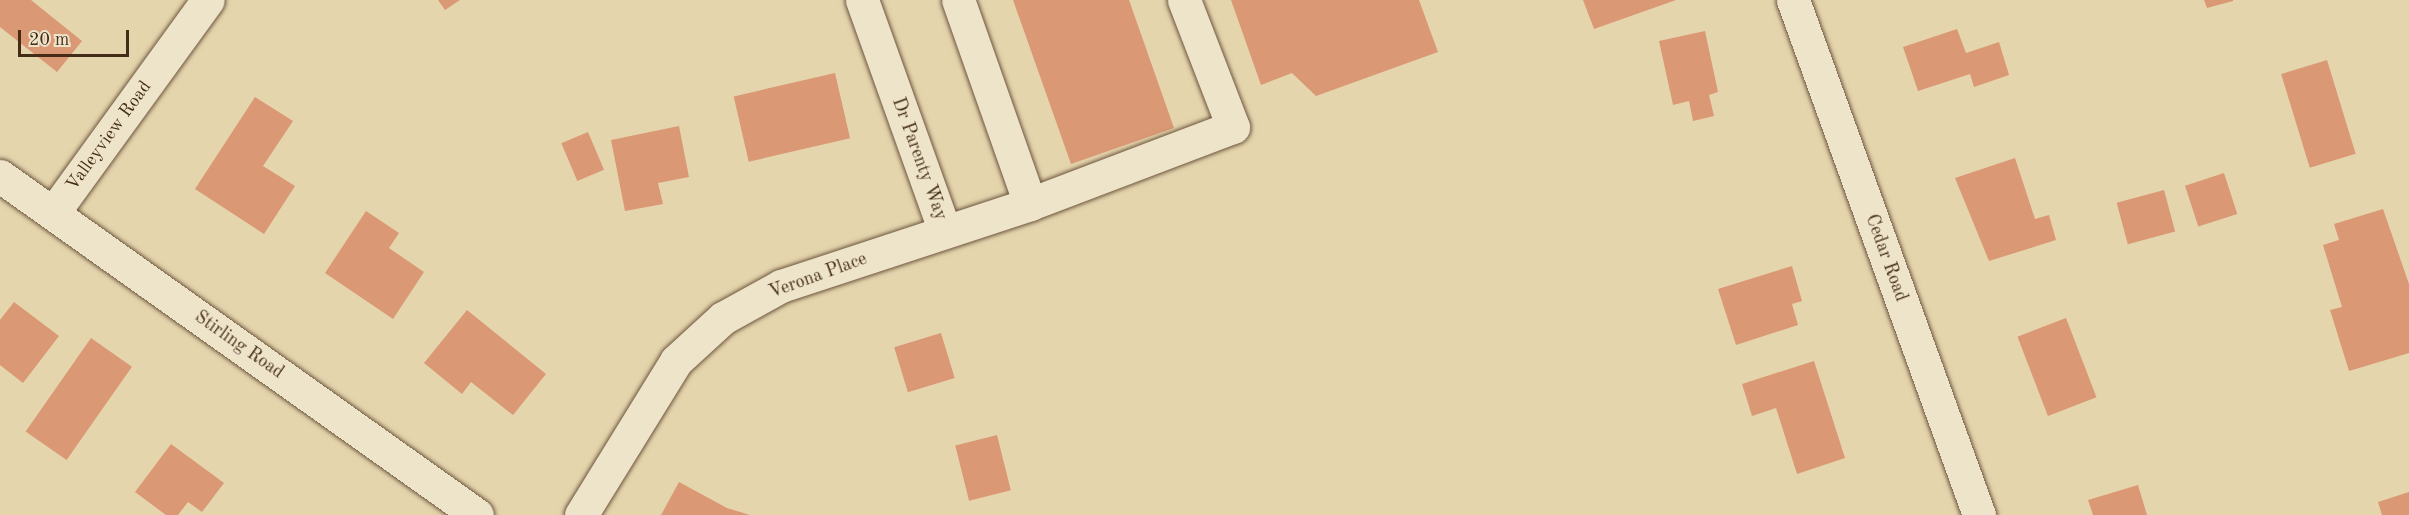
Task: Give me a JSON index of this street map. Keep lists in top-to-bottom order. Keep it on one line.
{"streets":{"street":["Valleyview Road","Dr Parenty Way","Cedar Road","Verona Place","Stirling Road"]},"crossings":[["Valleyview Road","Stirling Road"],["Dr Parenty Way","Verona Place"]],"scale_bar":"20 m"}
